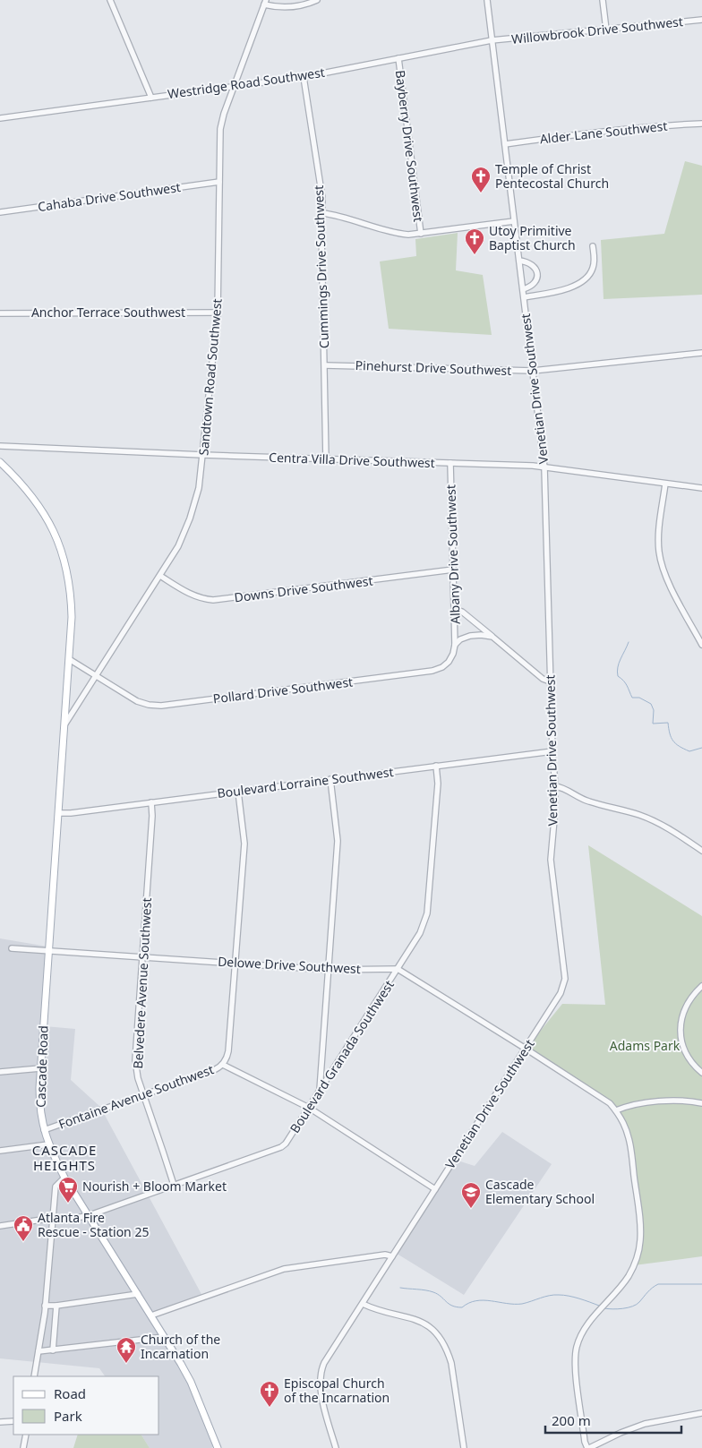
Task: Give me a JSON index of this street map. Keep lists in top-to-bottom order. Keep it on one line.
{"streets":{"main road":["Cascade Road"],"street":["Willowbrook Drive Southwest","Westridge Road Southwest","Alder Lane Southwest","Bayberry Drive Southwest","Cahaba Drive Southwest","Cummings Drive Southwest","Anchor Terrace Southwest","Pinehurst Drive Southwest","Sandtown Road Southwest","Venetian Drive Southwest","Centra Villa Drive Southwest","Albany Drive Southwest","Downs Drive Southwest","Pollard Drive Southwest","Boulevard Lorraine Southwest","Delowe Drive Southwest","Belvedere Avenue Southwest","Boulevard Granada Southwest","Fontaine Avenue Southwest"]},"crossings":[["Willowbrook Drive Southwest","Westridge Road Southwest"],["Willowbrook Drive Southwest","Venetian Drive Southwest"],["Westridge Road Southwest","Bayberry Drive Southwest"],["Westridge Road Southwest","Cummings Drive Southwest"],["Westridge Road Southwest","Sandtown Road Southwest"],["Westridge Road Southwest","Venetian Drive Southwest"],["Alder Lane Southwest","Venetian Drive Southwest"],["Cahaba Drive Southwest","Sandtown Road Southwest"],["Cummings Drive Southwest","Pinehurst Drive Southwest"],["Cummings Drive Southwest","Centra Villa Drive Southwest"],["Anchor Terrace Southwest","Sandtown Road Southwest"],["Pinehurst Drive Southwest","Venetian Drive Southwest"],["Sandtown Road Southwest","Centra Villa Drive Southwest"],["Sandtown Road Southwest","Downs Drive Southwest"],["Sandtown Road Southwest","Pollard Drive Southwest"],["Sandtown Road Southwest","Cascade Road"],["Venetian Drive Southwest","Centra Villa Drive Southwest"],["Venetian Drive Southwest","Boulevard Lorraine Southwest"],["Venetian Drive Southwest","Fontaine Avenue Southwest"],["Centra Villa Drive Southwest","Albany Drive Southwest"],["Albany Drive Southwest","Downs Drive Southwest"],["Albany Drive Southwest","Pollard Drive Southwest"],["Pollard Drive Southwest","Cascade Road"],["Boulevard Lorraine Southwest","Belvedere Avenue Southwest"],["Boulevard Lorraine Southwest","Boulevard Granada Southwest"],["Boulevard Lorraine Southwest","Cascade Road"],["Delowe Drive Southwest","Belvedere Avenue Southwest"],["Delowe Drive Southwest","Boulevard Granada Southwest"],["Delowe Drive Southwest","Cascade Road"],["Belvedere Avenue Southwest","Boulevard Granada Southwest"],["Belvedere Avenue Southwest","Fontaine Avenue Southwest"],["Boulevard Granada Southwest","Cascade Road"],["Boulevard Granada Southwest","Fontaine Avenue Southwest"],["Cascade Road","Fontaine Avenue Southwest"]],"districts":["CASCADE HEIGHTS"],"parks":["Adams Park"],"places":{"church":["Temple of Christ Pentecostal Church","Utoy Primitive Baptist Church","Episcopal Church of the Incarnation"],"supermarket":["Nourish + Bloom Market"],"school or university":["Cascade Elementary School"],"public building":["Atlanta Fire Rescue - Station 25"],"temple":["Church of the Incarnation"]},"legend":["Road","Park"],"scale_bar":"200 m"}
